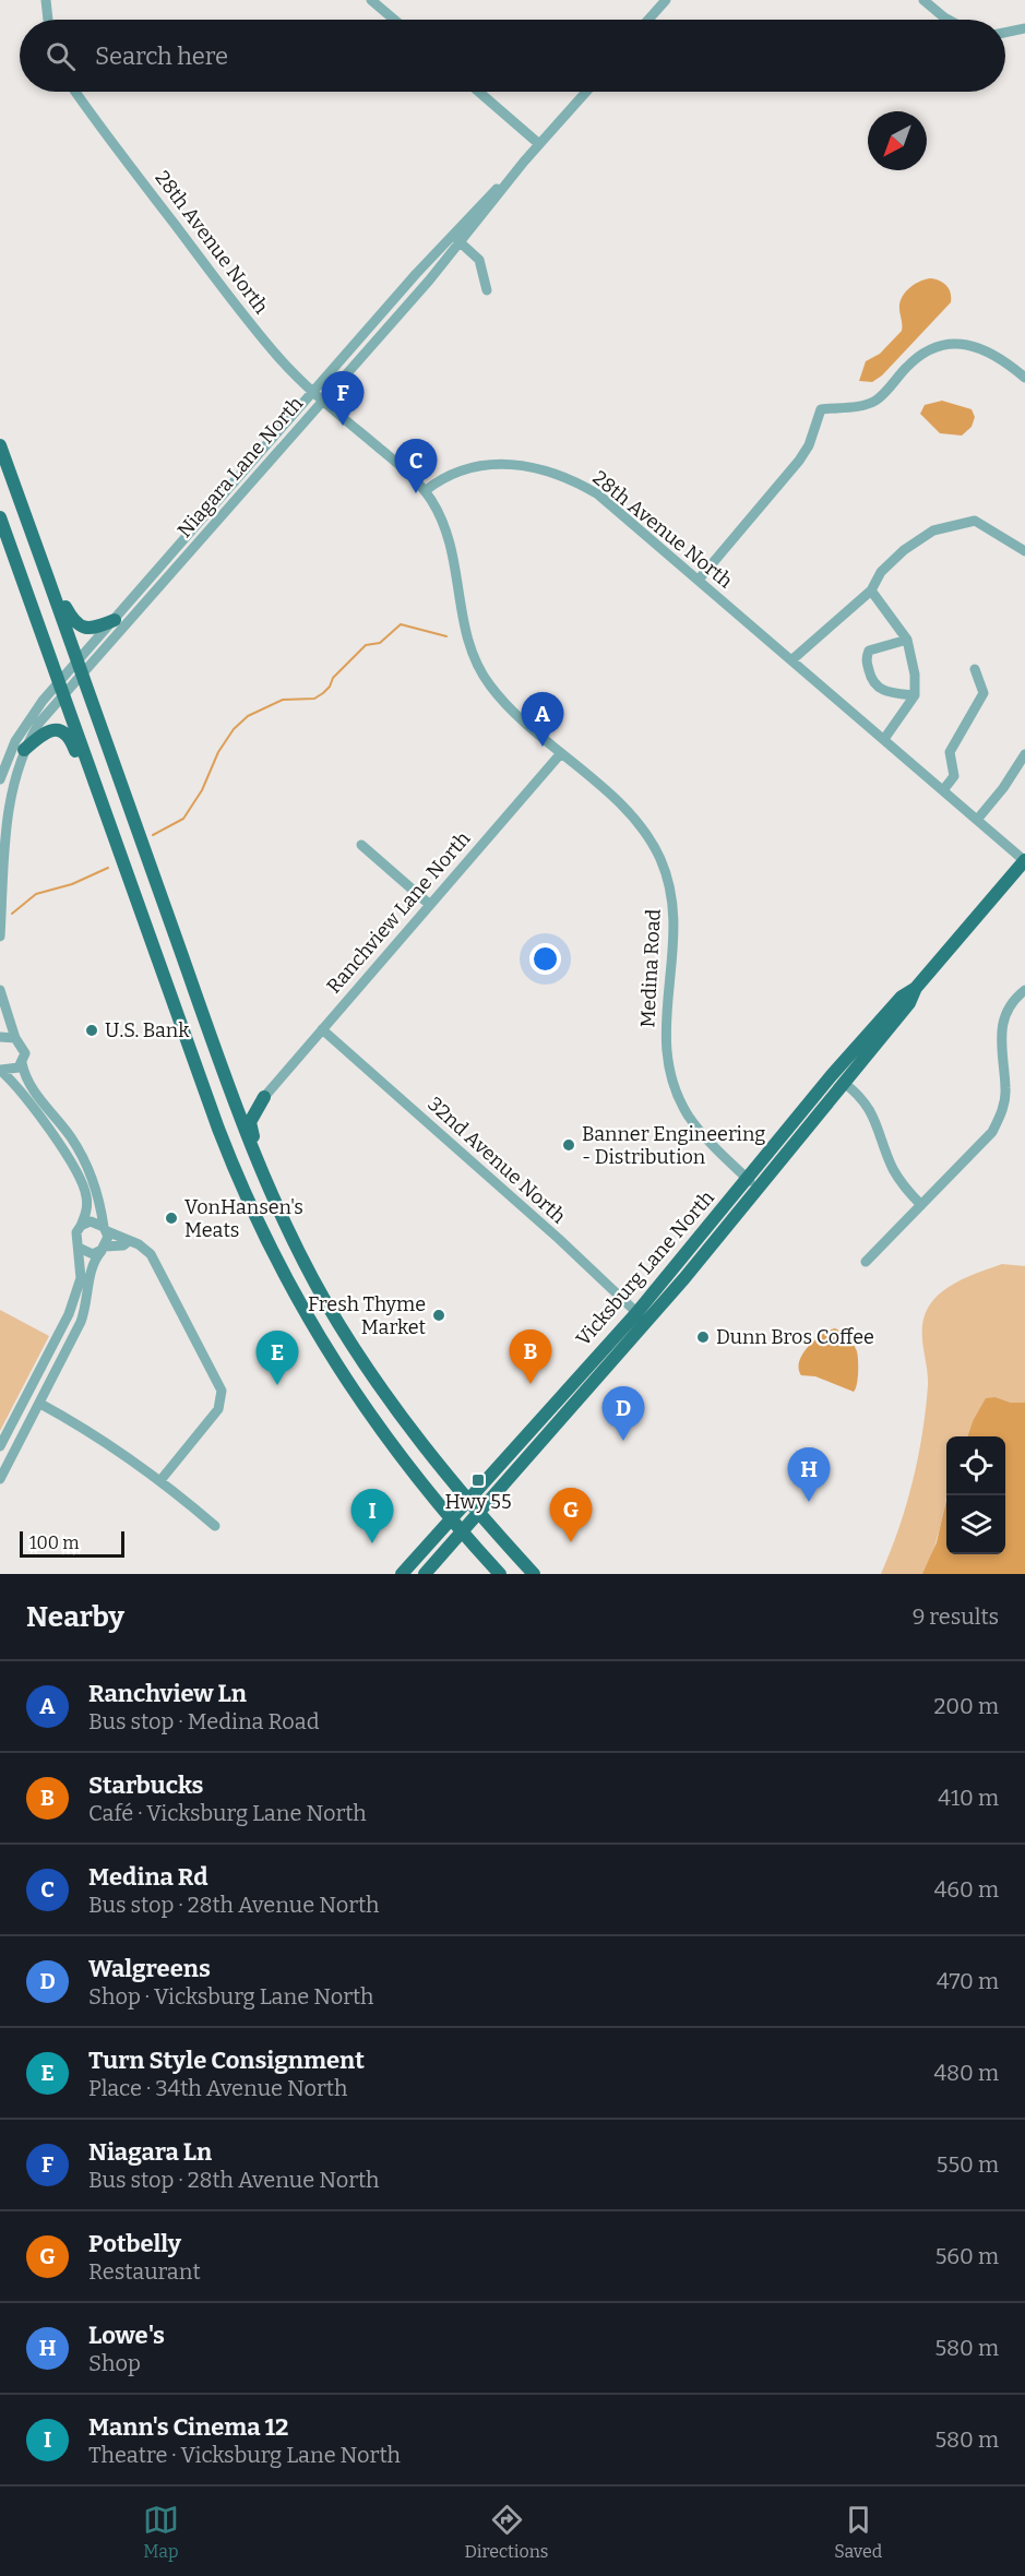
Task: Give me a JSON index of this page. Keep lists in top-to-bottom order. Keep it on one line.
{"streets":{"main road":["Vicksburg Lane North"],"street":["28th Avenue North","Niagara Lane North","Ranchview Lane North","Medina Road","32nd Avenue North"]},"crossings":[["28th Avenue North","Niagara Lane North"],["28th Avenue North","Medina Road"],["28th Avenue North","Vicksburg Lane North"],["Ranchview Lane North","Medina Road"],["Ranchview Lane North","32nd Avenue North"],["Medina Road","Vicksburg Lane North"],["32nd Avenue North","Vicksburg Lane North"]],"places":{"other":["U.S. Bank","Banner Engineering - Distribution","VonHansen's Meats","Fresh Thyme Market","Dunn Bros Coffee"],"transit":["Hwy 55"]},"scale_bar":"100 m","north":"bottom left","page":{"search":"Search here","pins":["F","C","A","B","E","D","H","G","I"],"scale":"100 m","heading":["Nearby","9 results"],"list":[{"mark":"A","name":"Ranchview Ln","note":"Bus stop · Medina Road","value":"200 m"},{"mark":"B","name":"Starbucks","note":"Café · Vicksburg Lane North","value":"410 m"},{"mark":"C","name":"Medina Rd","note":"Bus stop · 28th Avenue North","value":"460 m"},{"mark":"D","name":"Walgreens","note":"Shop · Vicksburg Lane North","value":"470 m"},{"mark":"E","name":"Turn Style Consignment","note":"Place · 34th Avenue North","value":"480 m"},{"mark":"F","name":"Niagara Ln","note":"Bus stop · 28th Avenue North","value":"550 m"},{"mark":"G","name":"Potbelly","note":"Restaurant","value":"560 m"},{"mark":"H","name":"Lowe's","note":"Shop","value":"580 m"},{"mark":"I","name":"Mann's Cinema 12","note":"Theatre · Vicksburg Lane North","value":"580 m"}],"nav":["Map","Directions","Saved"]}}
